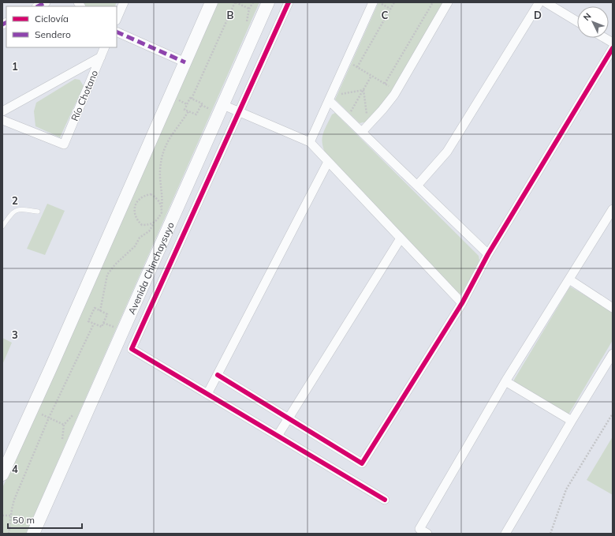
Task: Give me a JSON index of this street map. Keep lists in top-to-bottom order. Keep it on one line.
{"streets":{"street":["Río Chotano","Avenida Chinchaysuyo"]},"legend":["Ciclovía","Sendero"],"scale_bar":"50 m","north":"top left","grid":{"columns":["B","C","D"],"rows":["1","2","3","4"]}}
